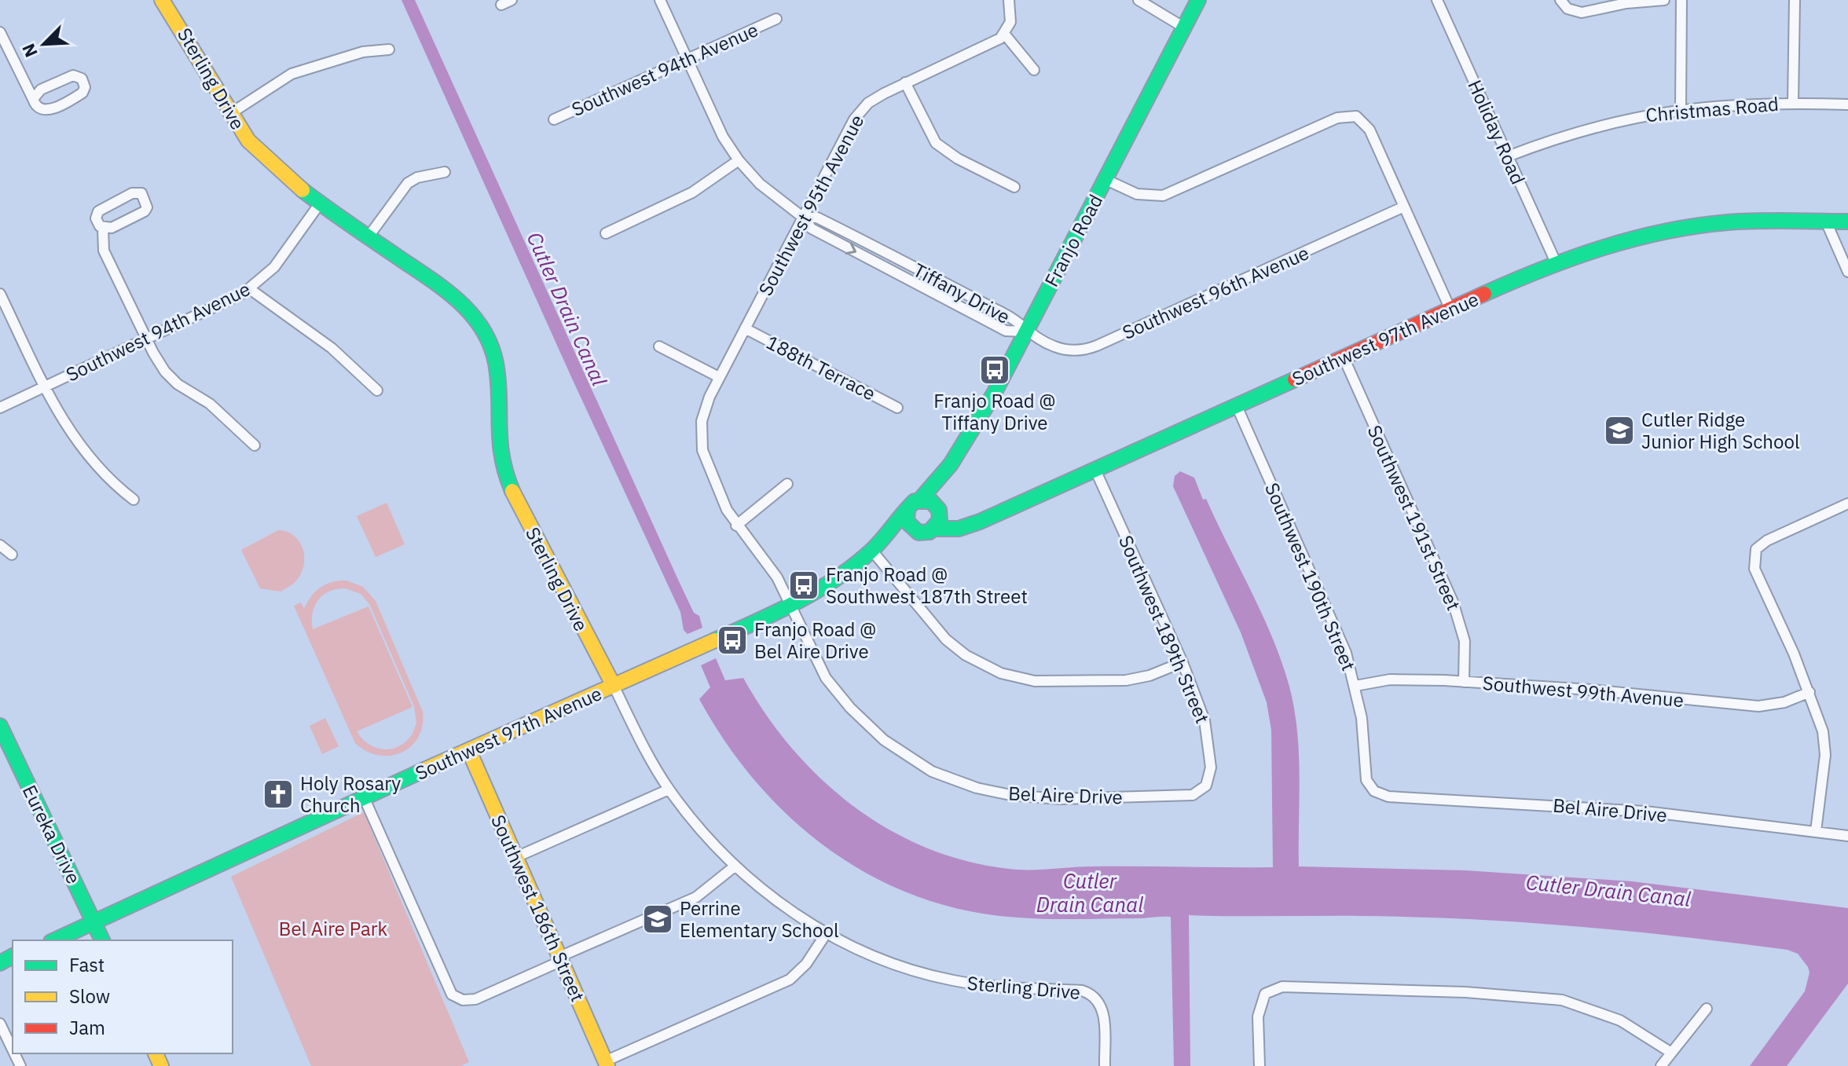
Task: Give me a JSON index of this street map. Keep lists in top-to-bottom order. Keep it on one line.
{"streets":{"street":["Southwest 94th Avenue","Sterling Drive","Christmas Road","Holiday Road","Southwest 95th Avenue","Franjo Road","Southwest 96th Avenue","Tiffany Drive","Southwest 97th Avenue","188th Terrace","Southwest 191st Street","Southwest 190th Street","Southwest 189th Street","Southwest 99th Avenue","Bel Aire Drive","Eureka Drive","Southwest 186th Street"]},"crossings":[["Southwest 94th Avenue","Sterling Drive"],["Southwest 94th Avenue","Tiffany Drive"],["Sterling Drive","Southwest 97th Avenue"],["Christmas Road","Holiday Road"],["Holiday Road","Southwest 97th Avenue"],["Southwest 95th Avenue","Tiffany Drive"],["Southwest 95th Avenue","188th Terrace"],["Southwest 95th Avenue","Bel Aire Drive"],["Franjo Road","Southwest 96th Avenue"],["Franjo Road","Tiffany Drive"],["Franjo Road","Southwest 97th Avenue"],["Southwest 96th Avenue","Tiffany Drive"],["Southwest 97th Avenue","Southwest 191st Street"],["Southwest 97th Avenue","Southwest 190th Street"],["Southwest 97th Avenue","Southwest 189th Street"],["Southwest 97th Avenue","Bel Aire Drive"],["Southwest 97th Avenue","Eureka Drive"],["Southwest 97th Avenue","Southwest 186th Street"],["Southwest 191st Street","Southwest 99th Avenue"],["Southwest 190th Street","Southwest 99th Avenue"],["Southwest 190th Street","Bel Aire Drive"],["Southwest 189th Street","Bel Aire Drive"]],"water":["Cutler Drain Canal"],"parks":["Bel Aire Park"],"places":{"bus stop":["Franjo Road @ Tiffany Drive","Franjo Road @ Southwest 187th Street","Franjo Road @ Bel Aire Drive"],"school or university":["Cutler Ridge Junior High School","Perrine Elementary School"],"church":["Holy Rosary Church"]},"legend":["Fast","Slow","Jam"],"north":"bottom left"}
